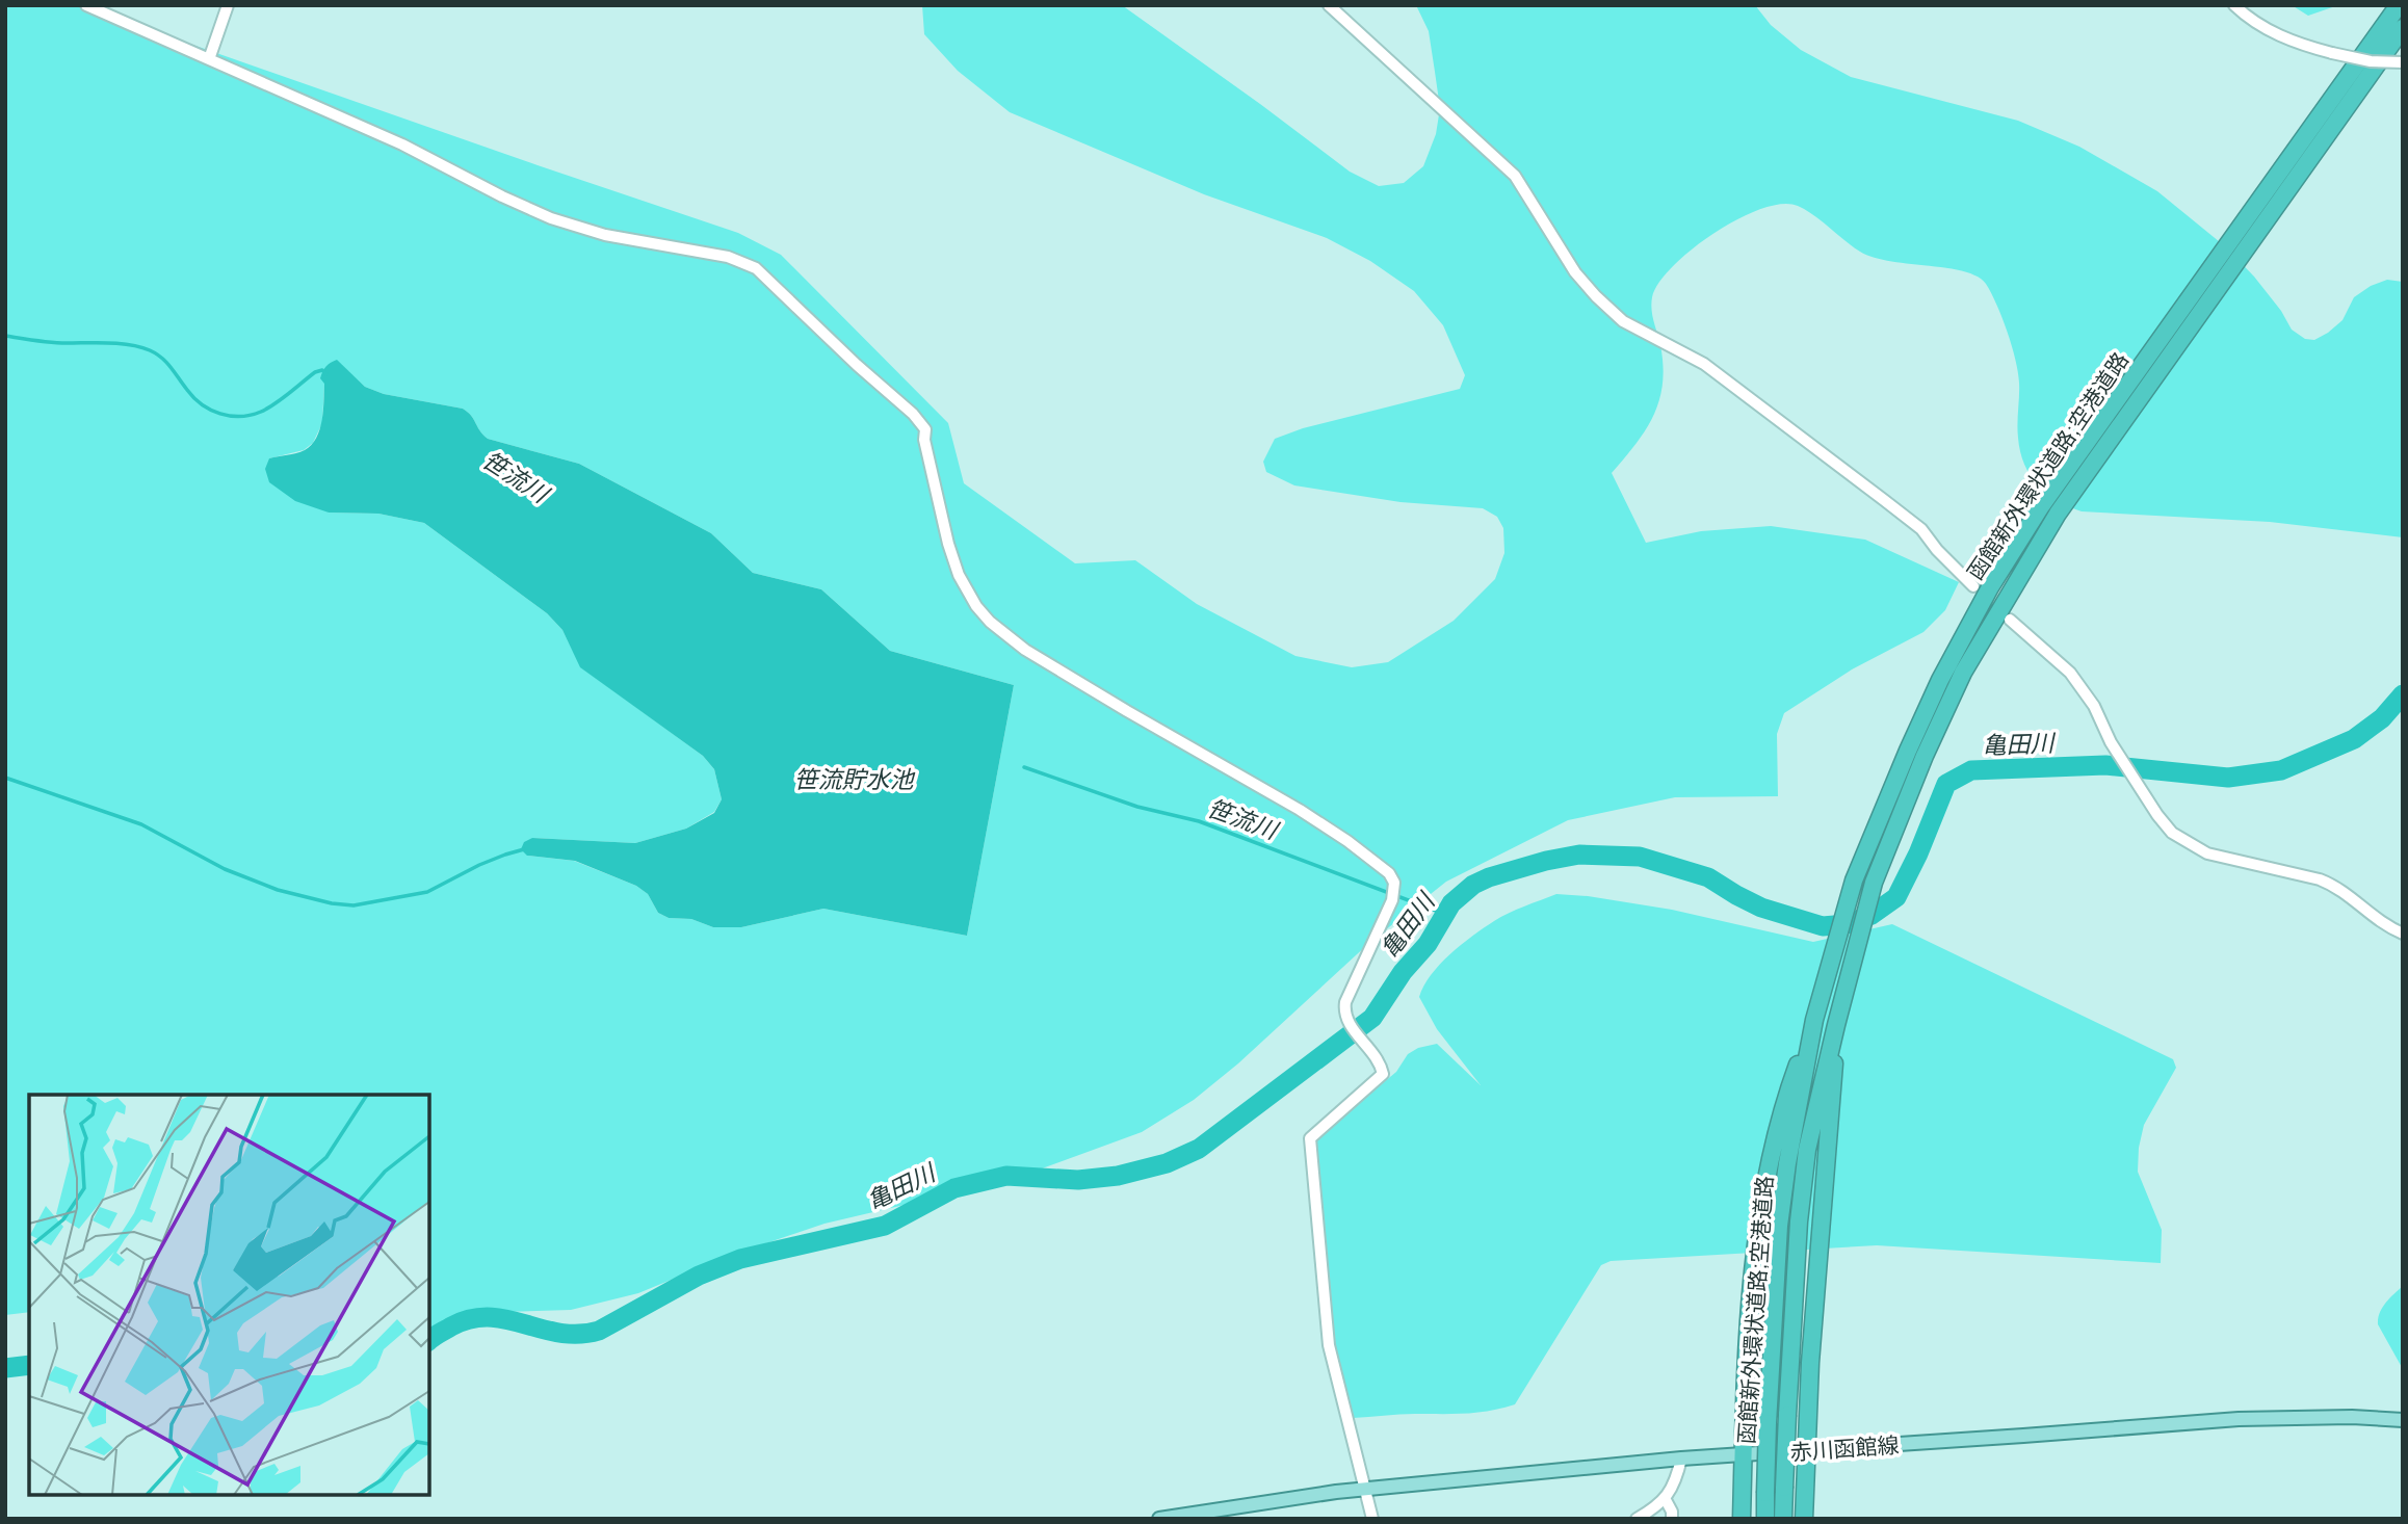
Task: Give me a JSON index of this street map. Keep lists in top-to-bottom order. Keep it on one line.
{"streets":{"highway":["函館新外環状道路;空港道路"],"main road":["赤川函館線"]},"water":["笹流川","亀田川","笹流貯水池"]}
